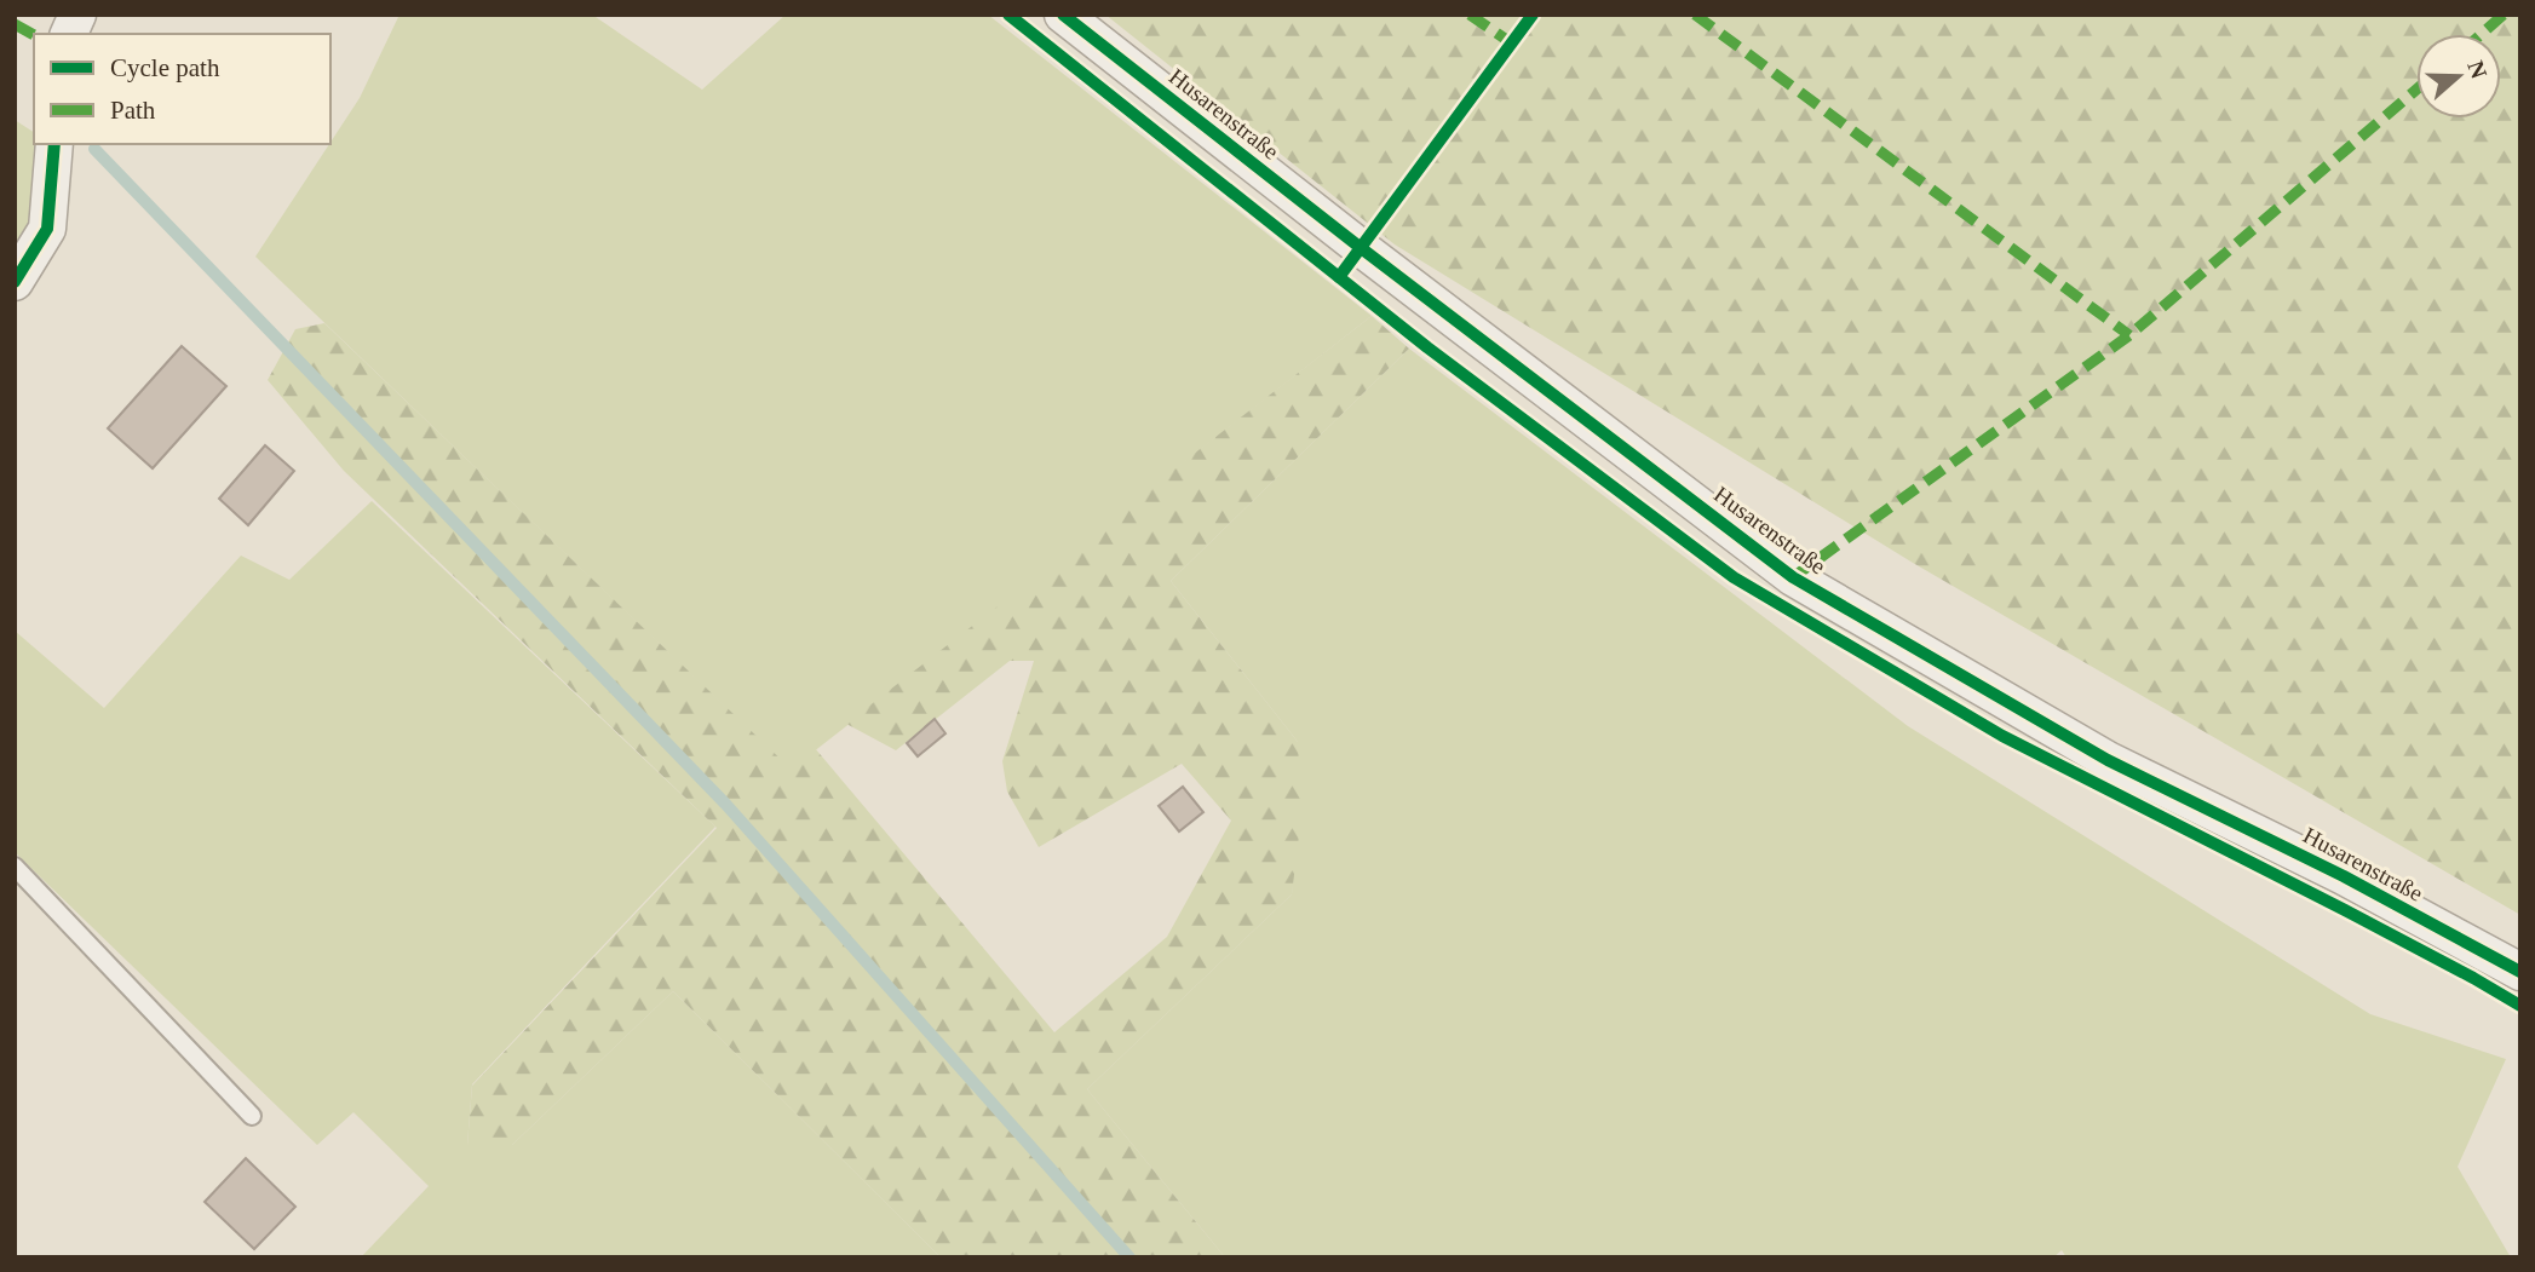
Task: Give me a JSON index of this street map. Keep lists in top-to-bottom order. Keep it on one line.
{"streets":{"street":["Husarenstraße"]},"legend":["Cycle path","Path"],"north":"right"}
